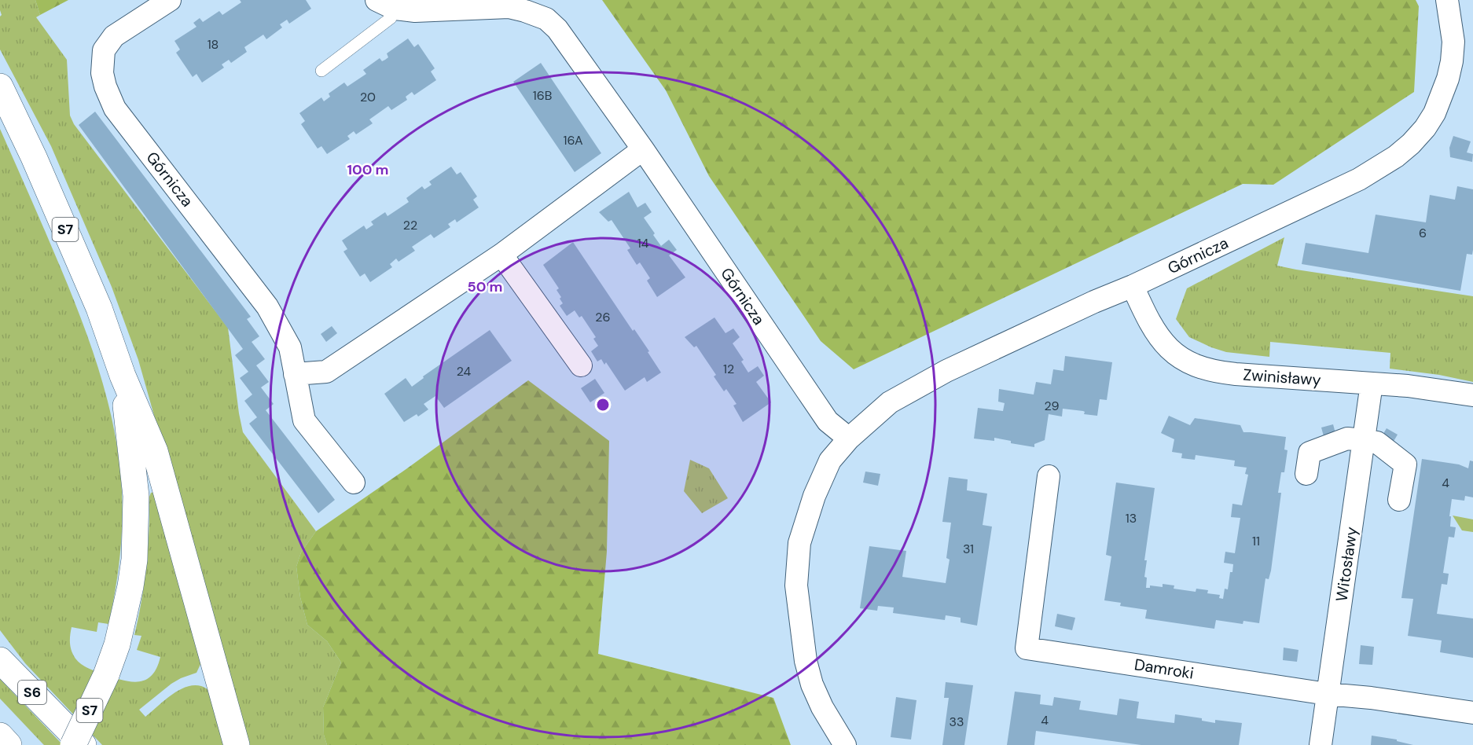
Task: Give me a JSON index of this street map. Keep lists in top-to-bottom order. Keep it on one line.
{"streets":{"highway":["S7","S6"],"street":["Górnicza","Zwinisławy","Witosławy","Damroki"]},"crossings":[["Górnicza","Zwinisławy"],["Zwinisławy","Witosławy"],["Witosławy","Damroki"]],"house_numbers":["18","16B","20","16A","22","6","14","26","12","24","29","4","13","11","31","4","33"],"rings":["100 m","50 m"]}
